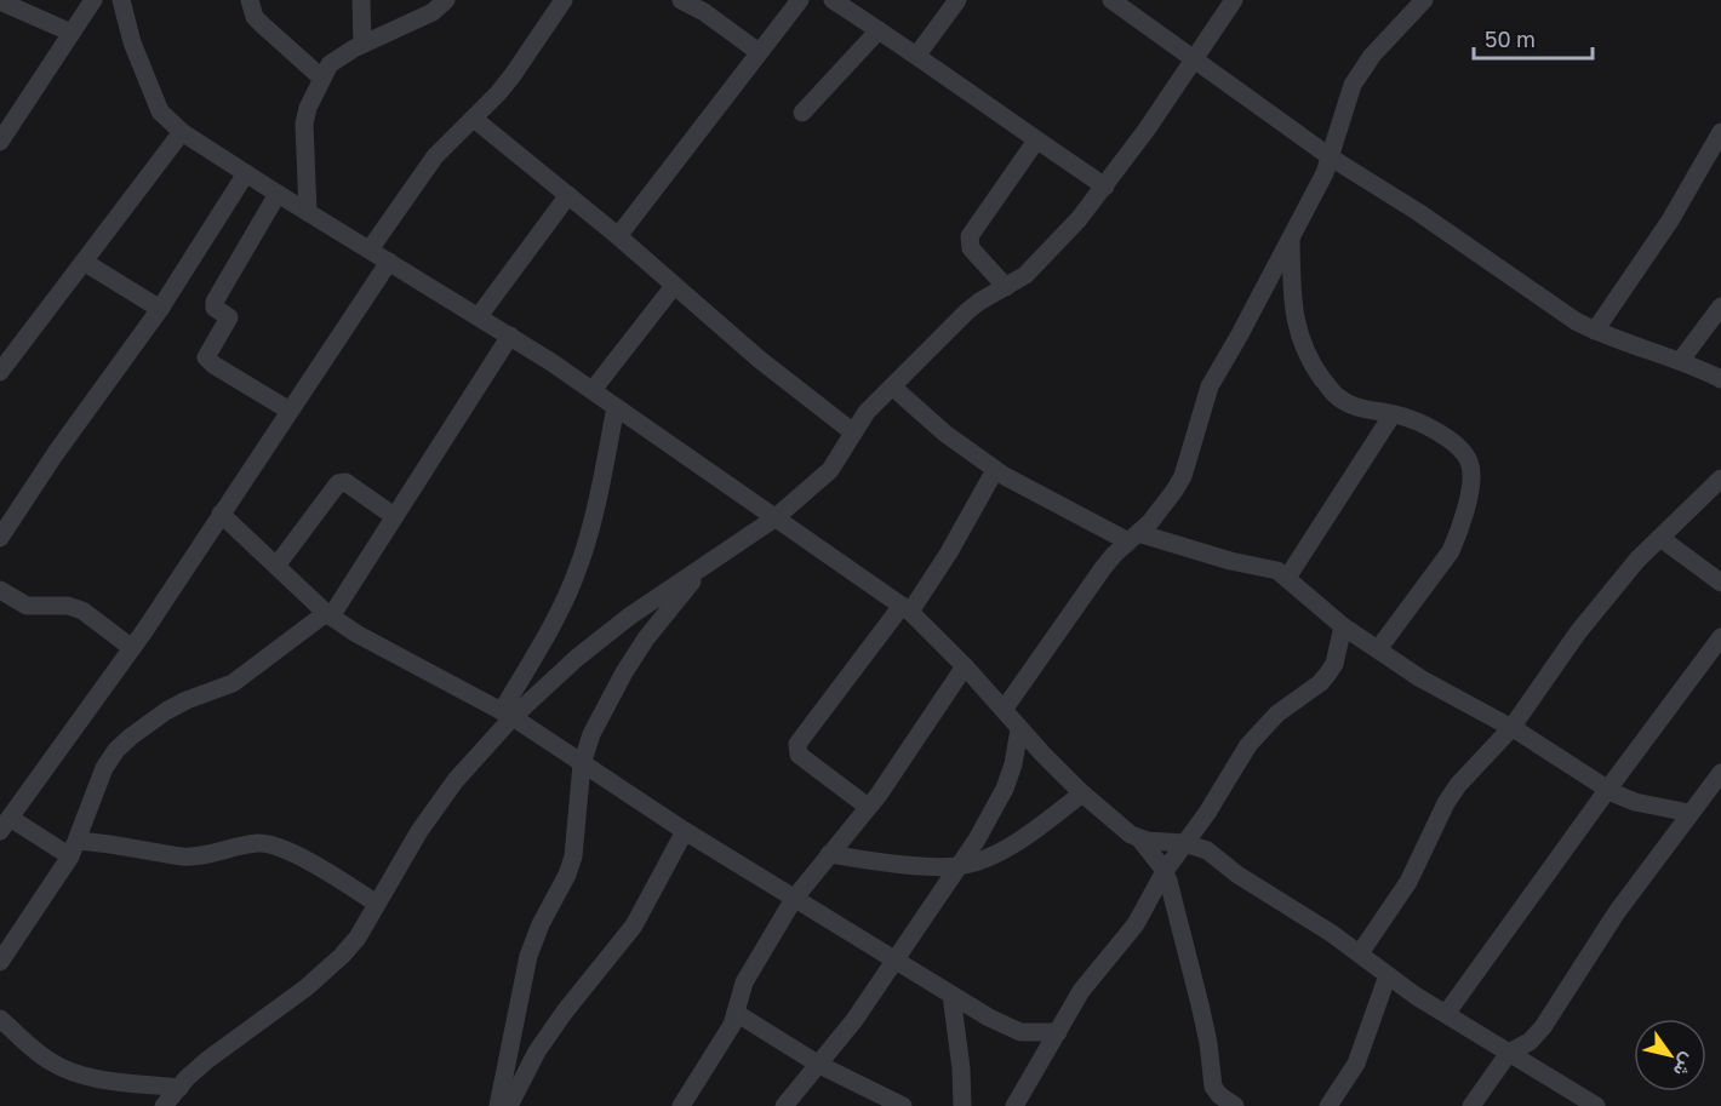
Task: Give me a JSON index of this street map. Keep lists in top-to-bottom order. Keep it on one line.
{"scale_bar":"50 m","north":"bottom right"}
